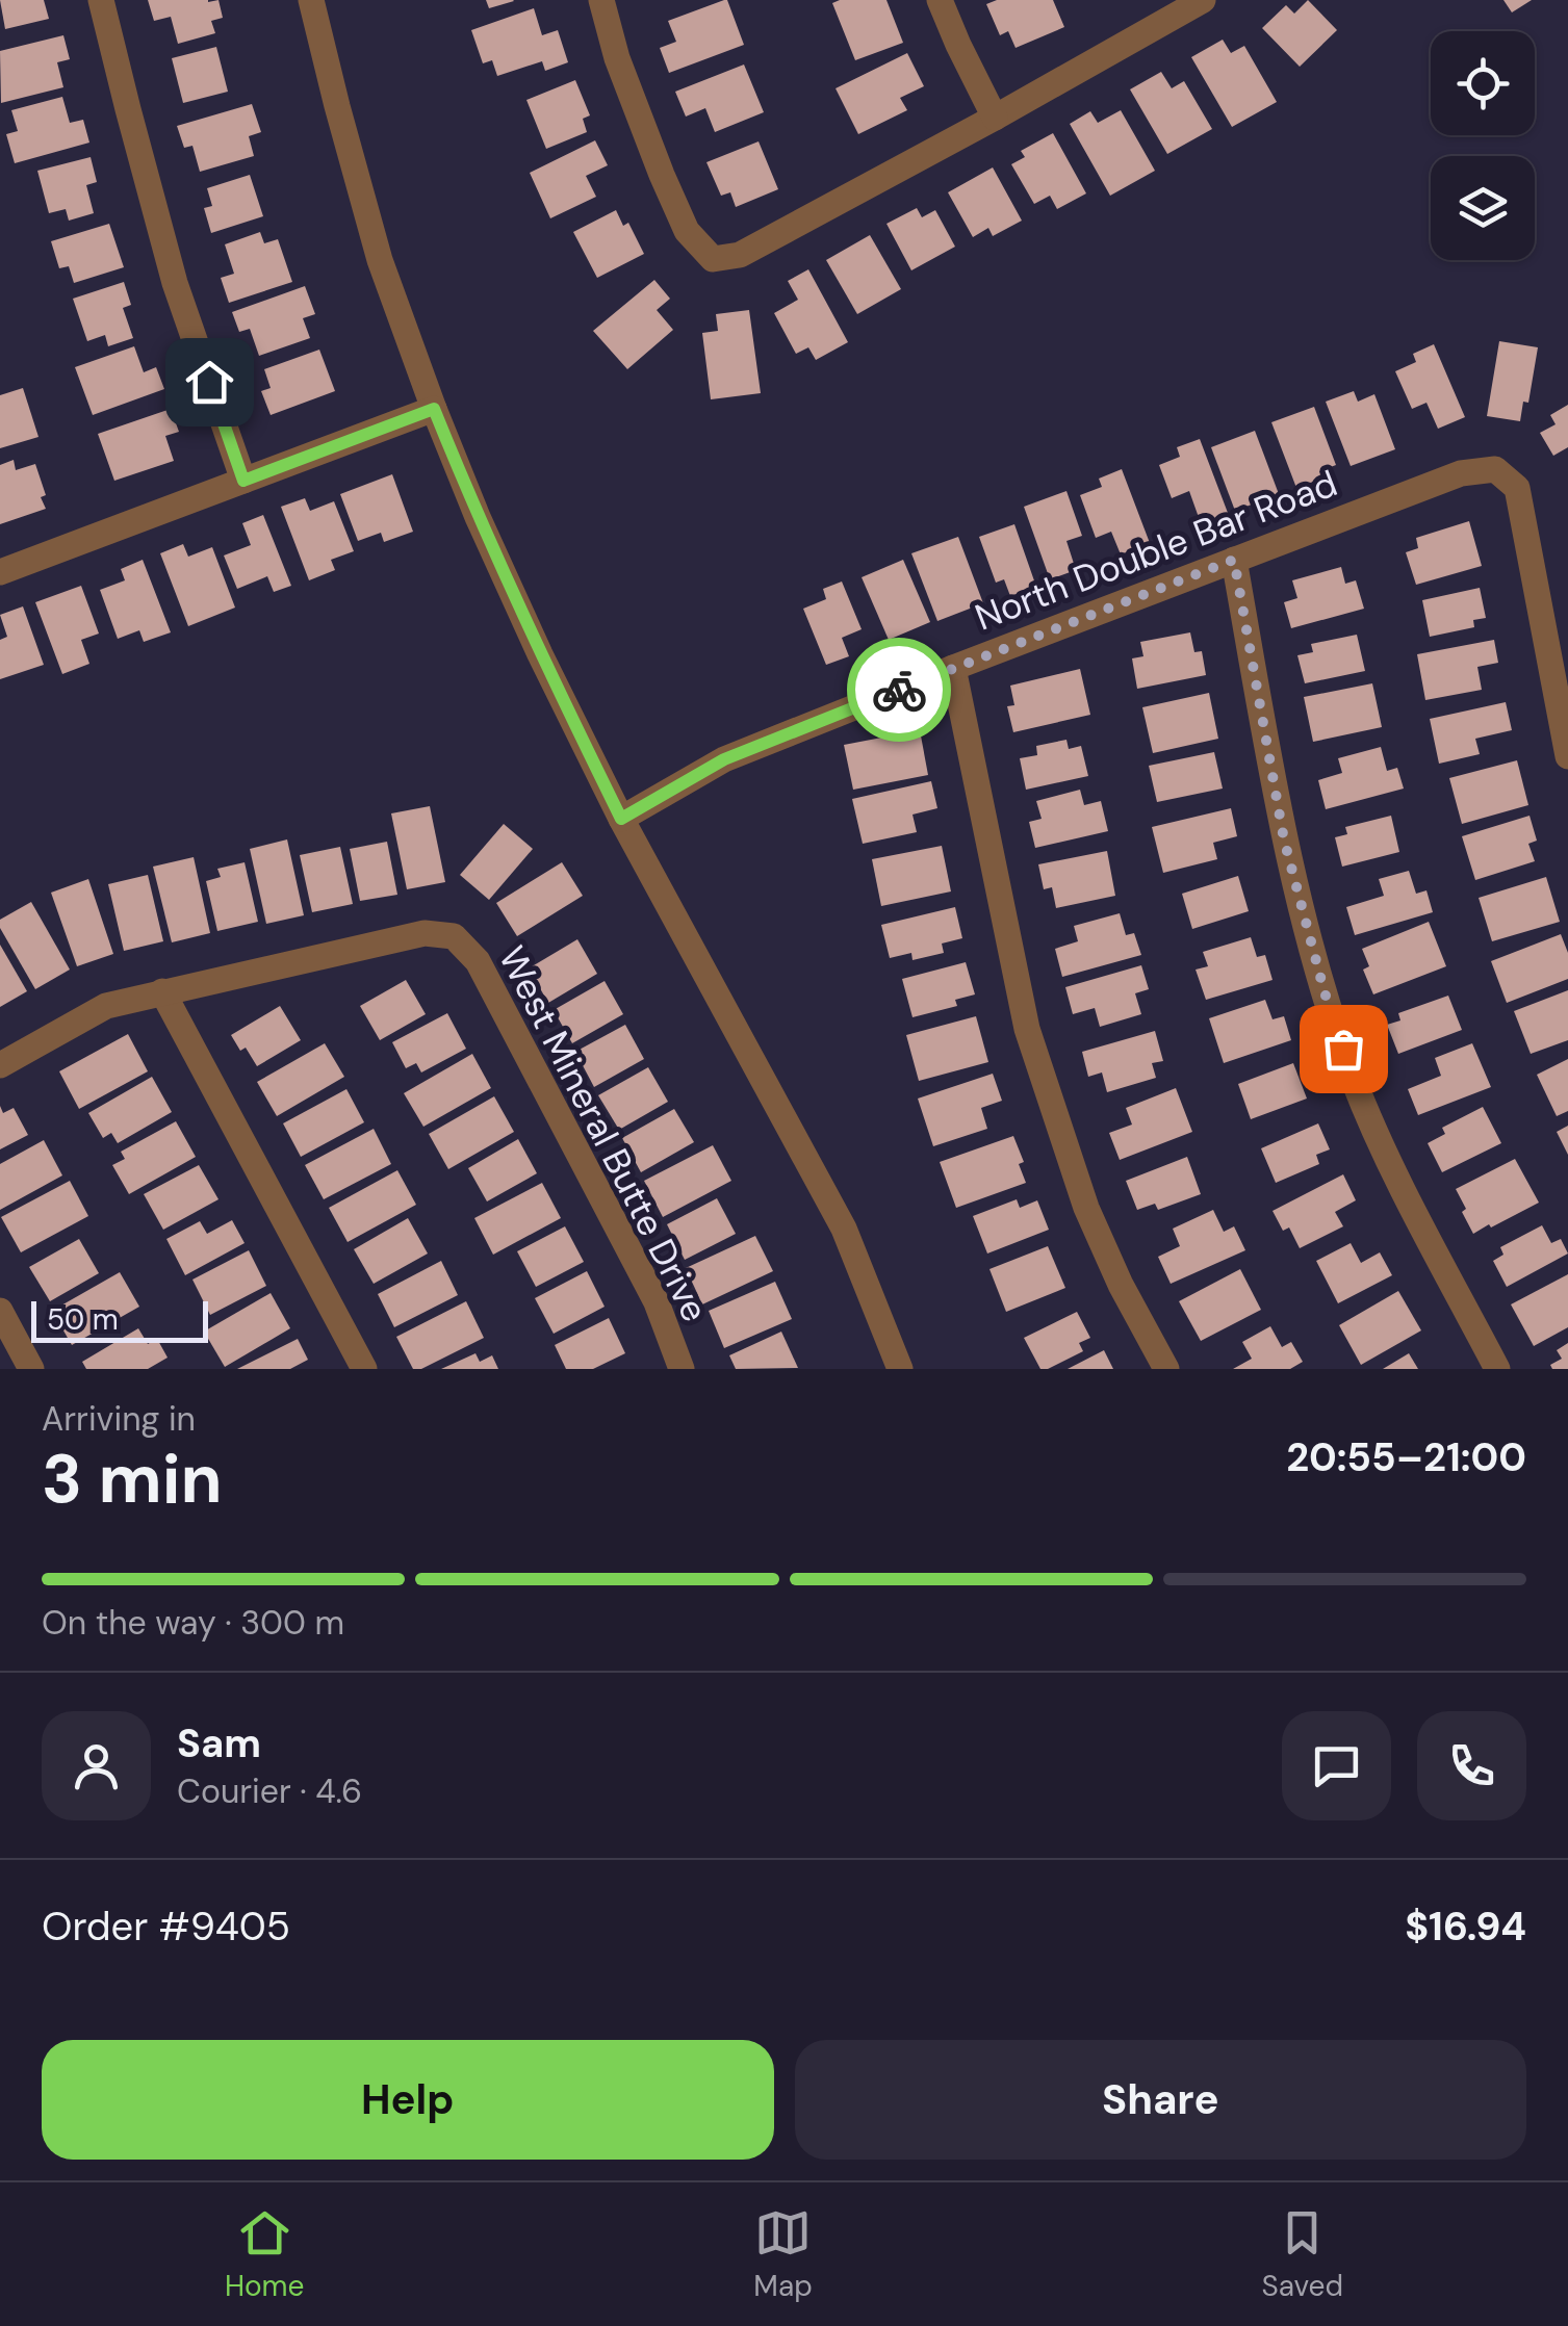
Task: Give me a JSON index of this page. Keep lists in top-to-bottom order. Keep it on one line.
{"streets":{"street":["North Double Bar Road","West Mineral Butte Drive"]},"scale_bar":"50 m","page":{"scale":"50 m","heading":["3 min","Arriving in","20:55–21:00"],"panel":["Sam","Courier · 4.6","Order #9405","$16.94"],"bar":"On the way · 300 m","buttons":["Help","Share"],"tabs":["Home","Map","Saved"]}}
